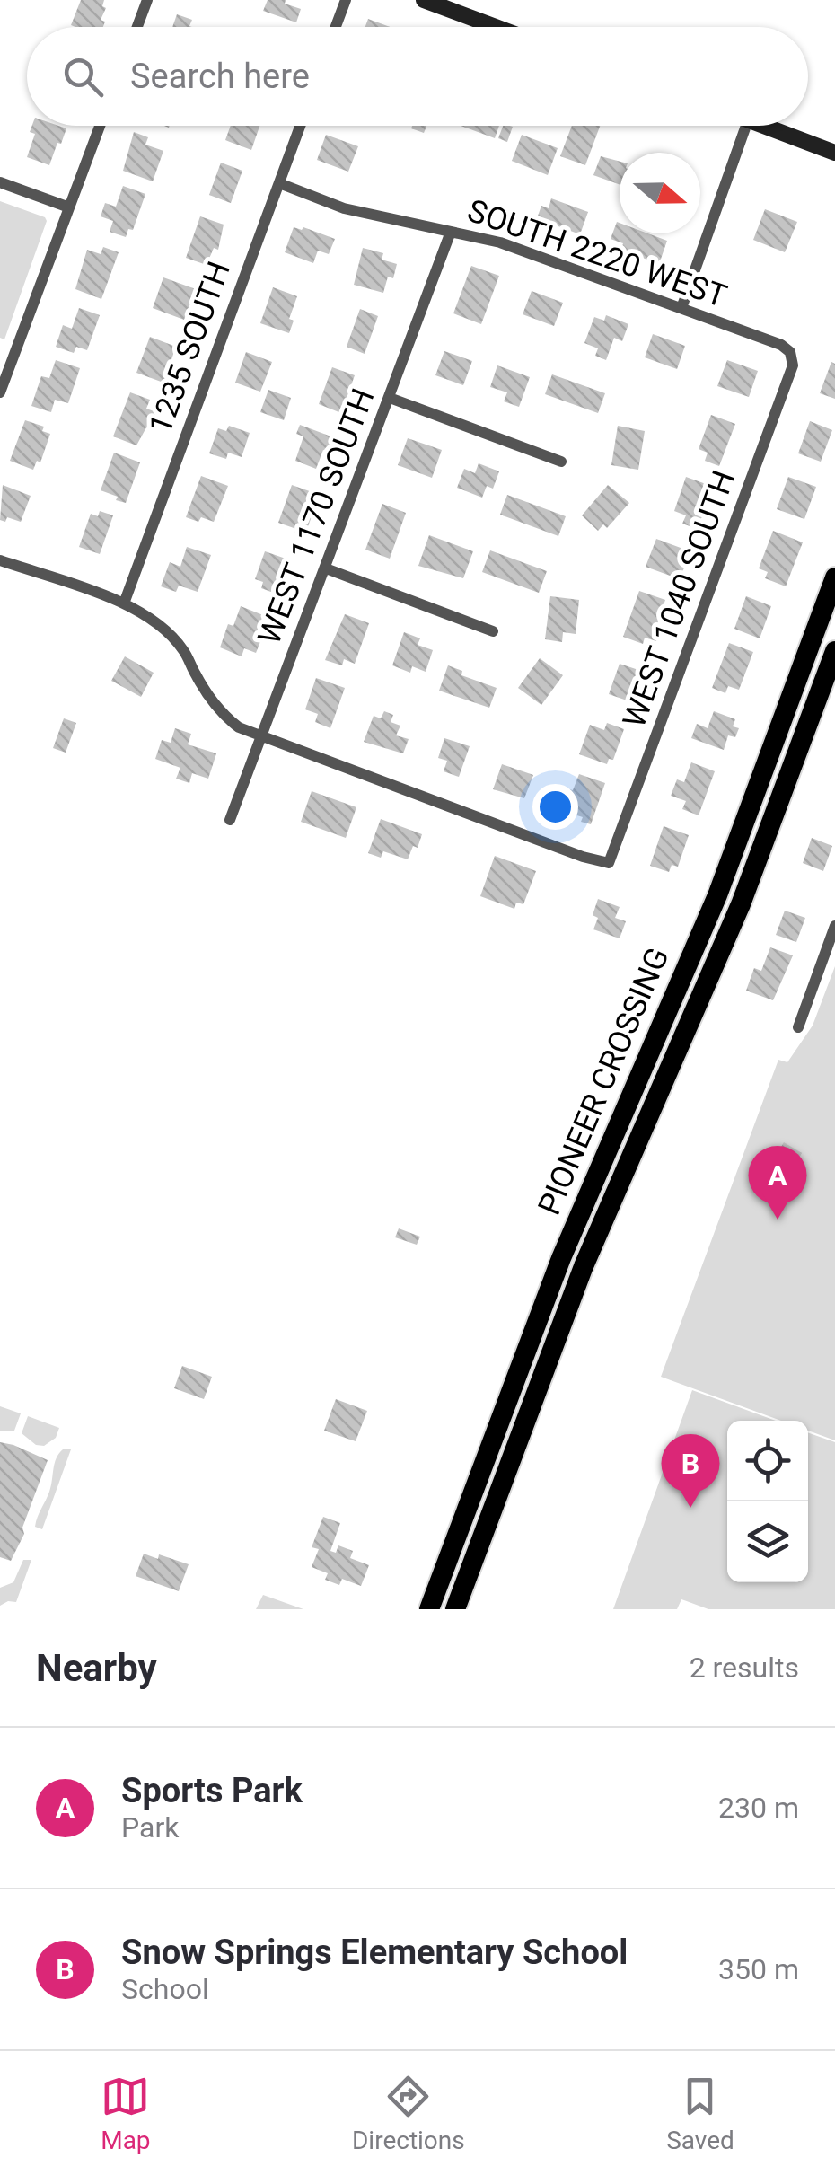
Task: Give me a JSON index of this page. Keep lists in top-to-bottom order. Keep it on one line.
{"streets":{"highway":["PIONEER CROSSING"],"street":["SOUTH 2220 WEST","1235 SOUTH","WEST 1170 SOUTH","WEST 1040 SOUTH"]},"crossings":[["SOUTH 2220 WEST","1235 SOUTH"],["SOUTH 2220 WEST","WEST 1170 SOUTH"],["SOUTH 2220 WEST","WEST 1040 SOUTH"],["WEST 1170 SOUTH","WEST 1040 SOUTH"]],"north":"right","page":{"search":"Search here","pins":["A","B"],"heading":["Nearby","2 results"],"list":[{"mark":"A","name":"Sports Park","note":"Park","value":"230 m"},{"mark":"B","name":"Snow Springs Elementary School","note":"School","value":"350 m"}],"nav":["Map","Directions","Saved"]}}
